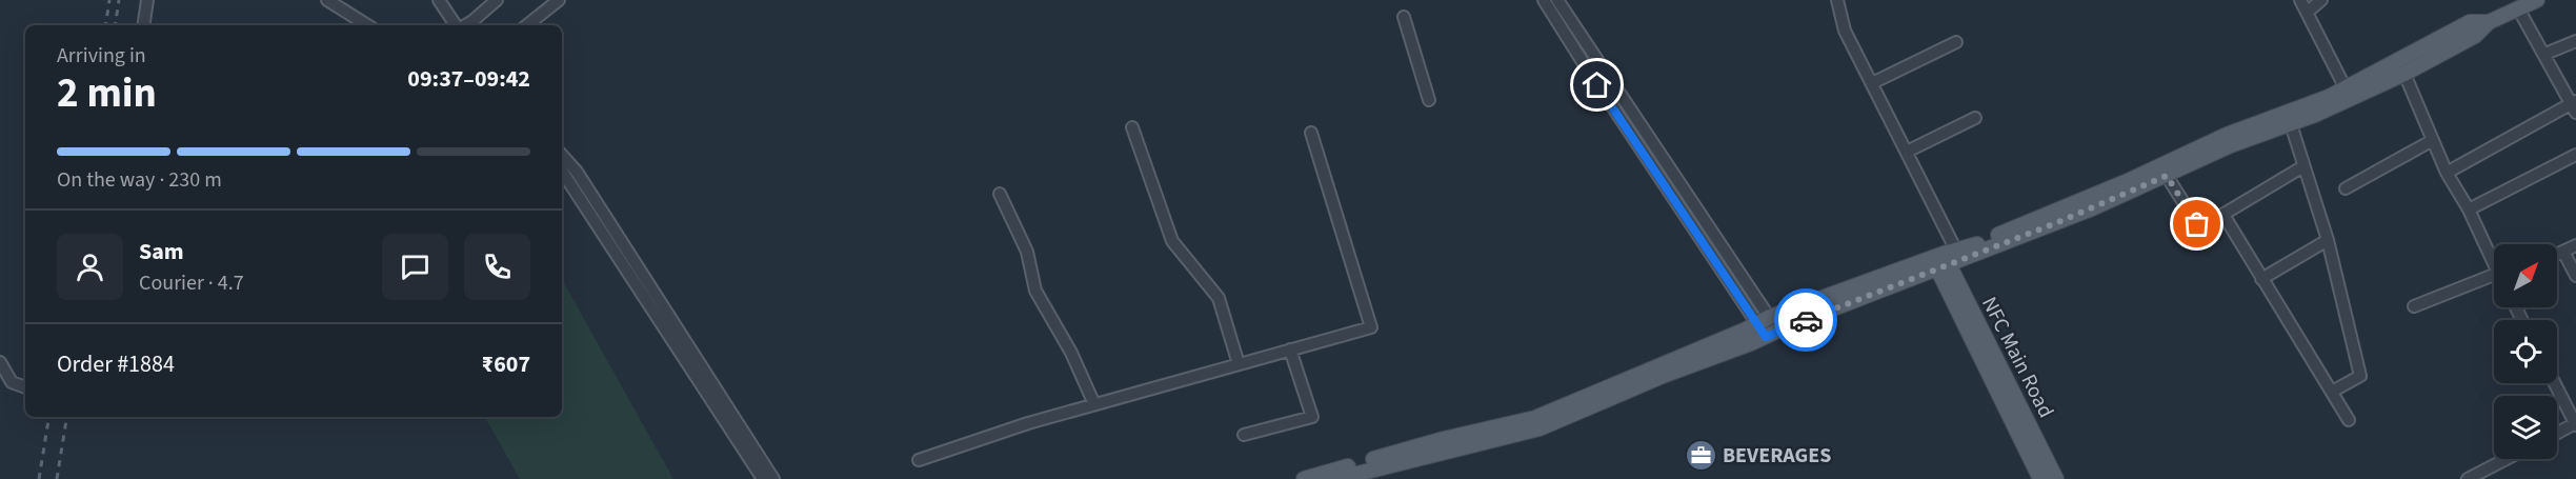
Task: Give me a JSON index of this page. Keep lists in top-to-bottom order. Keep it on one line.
{"streets":{"main road":["NFC Main Road"]},"places":{"office":["BEVERAGES"]},"north":"top right","page":{"heading":["2 min","Arriving in","09:37–09:42"],"panel":["Sam","Courier · 4.7","Order #1884","₹607"],"bar":"On the way · 230 m"}}
